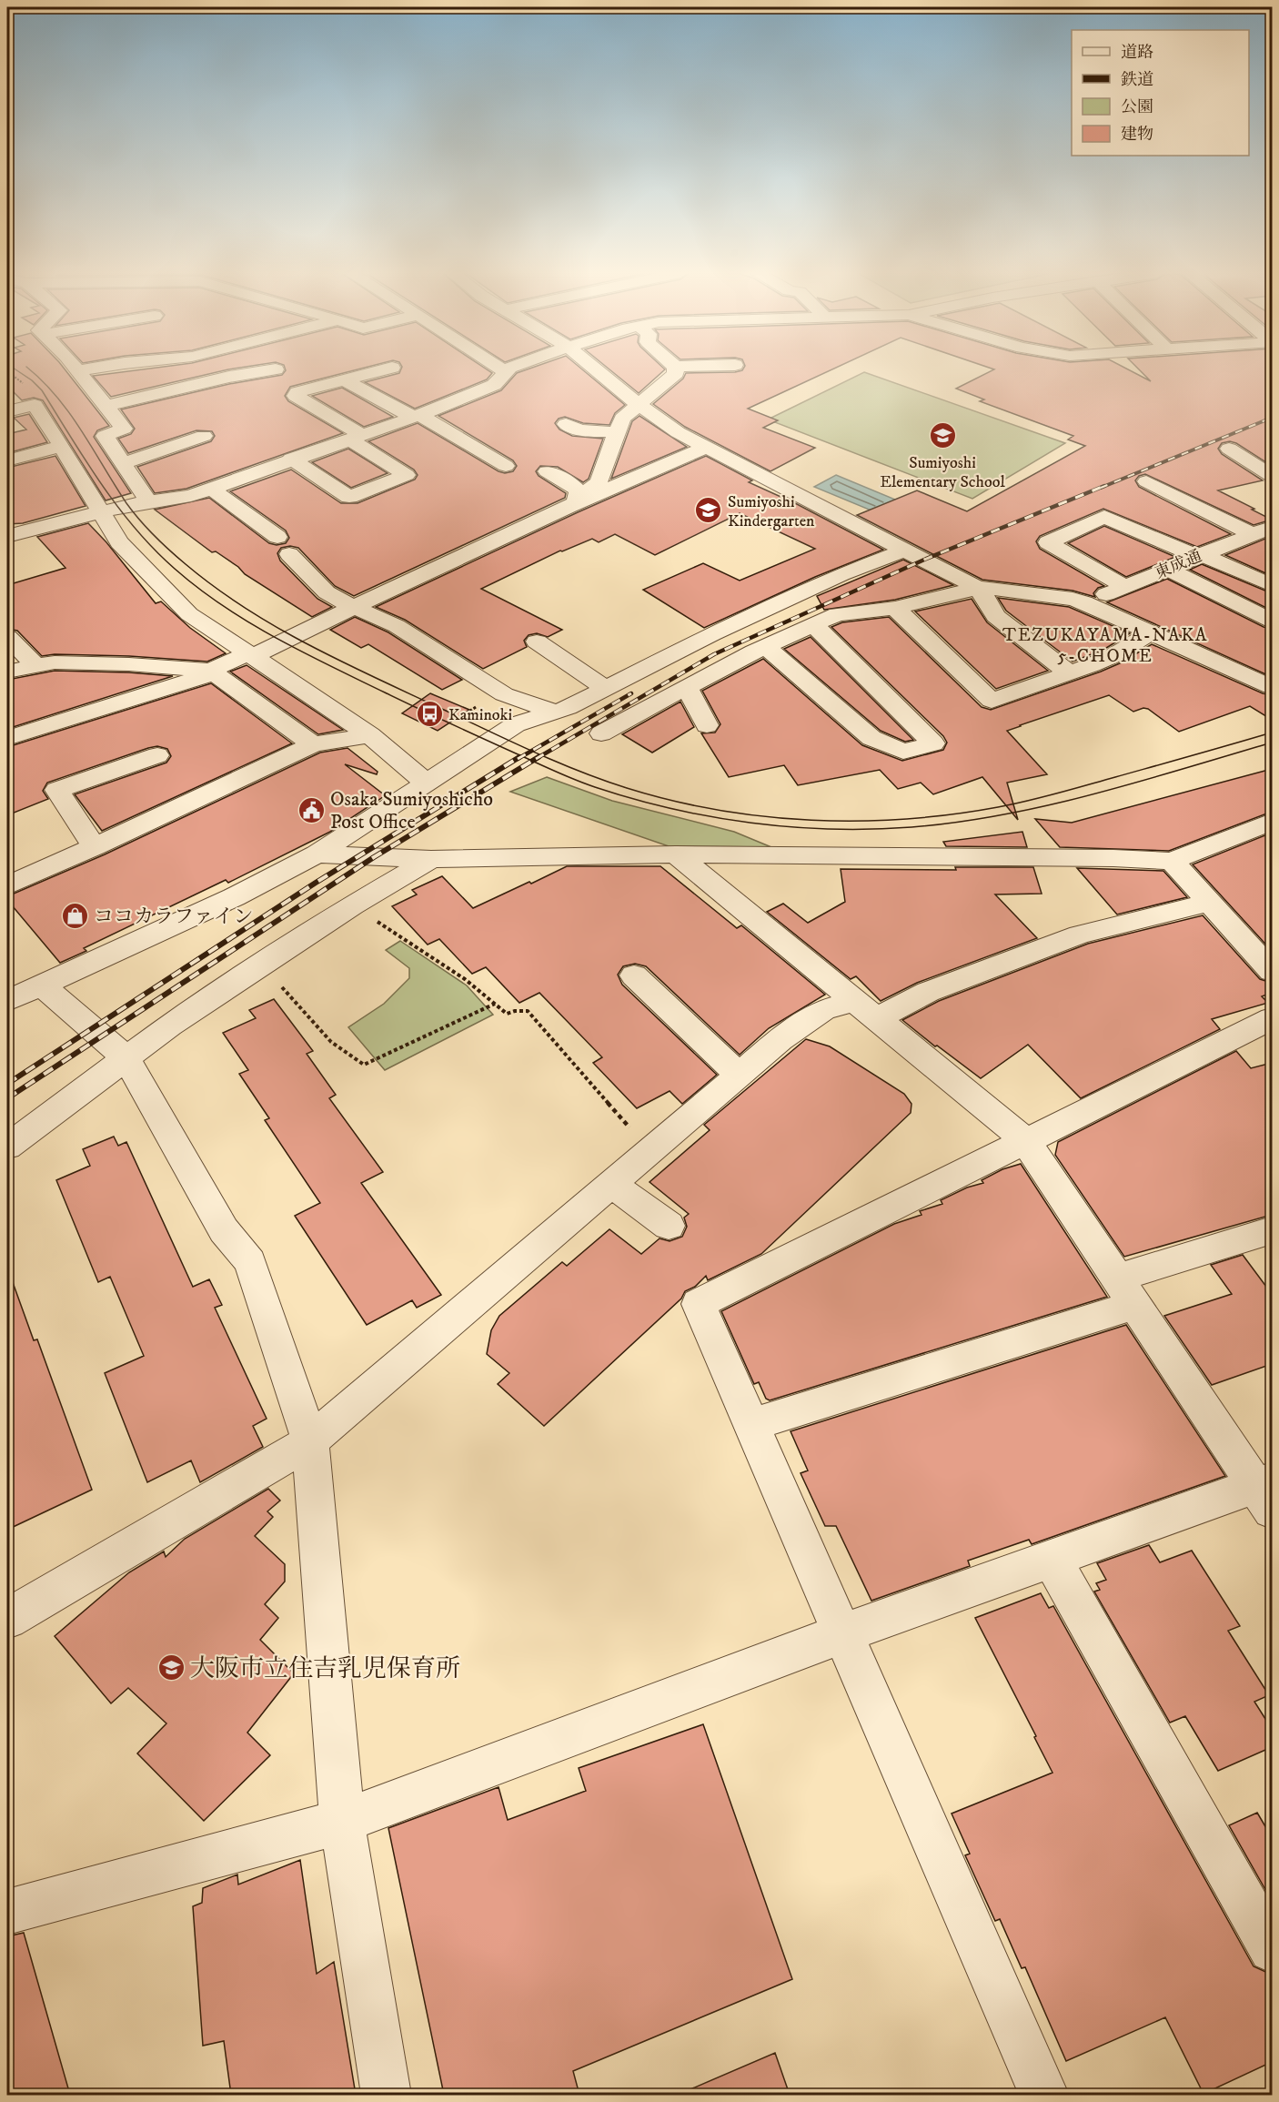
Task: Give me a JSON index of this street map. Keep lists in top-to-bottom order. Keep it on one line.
{"streets":{"street":["東成通"]},"districts":["TEZUKAYAMA-NAKA 5-CHOME"],"places":{"school or university":["Sumiyoshi Elementary School","Sumiyoshi Kindergarten","大阪市立住吉乳児保育所"],"bus stop":["Kaminoki"],"public building":["Osaka Sumiyoshicho Post Office"],"shop":["ココカラファイン"]},"legend":["道路","鉄道","公園","建物"]}
